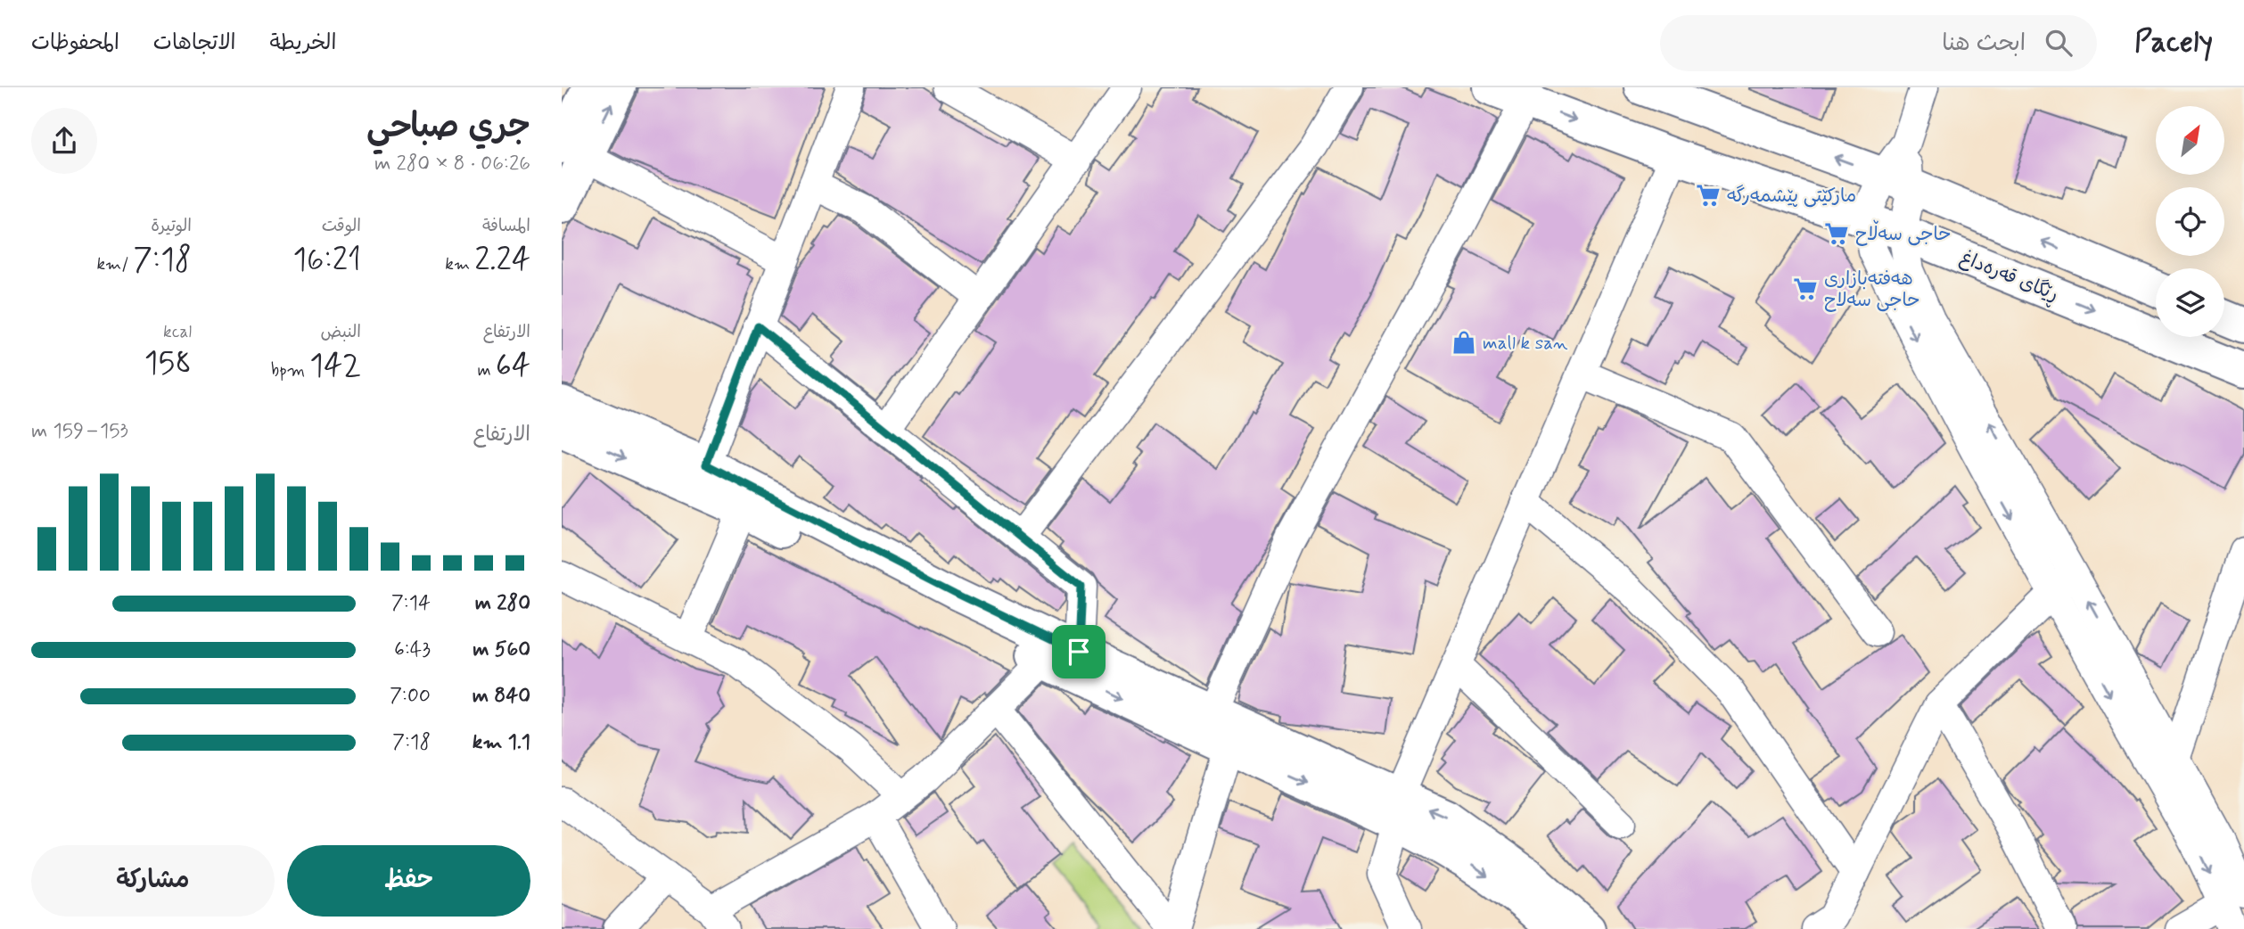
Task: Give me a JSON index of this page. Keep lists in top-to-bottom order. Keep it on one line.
{"streets":{"street":["ڕێگای قەرەداغ"]},"places":{"supermarket":["مارکێتی پێشمەرگە","حاجی سەڵاح","هەفتەبازاری حاجی سەلاح"],"shop":["mall k san"]},"north":"top right","page":{"header":"Pacely","search":"ابحث هنا","nav":["الخريطة","الاتجاهات","المحفوظات"],"heading":["جري صباحي","06:26 · 8 × 280 m"],"stats":[["المسافة","2.24 km"],["الوقت","16:21"],["الوتيرة","7:18 /km"],["الارتفاع","64 m"],["النبض","142 bpm"],["kcal","158"]],"chart":["الارتفاع","153–159 m"],"list":[{"name":"280 m","note":"7:14"},{"name":"560 m","note":"6:43"},{"name":"840 m","note":"7:00"},{"name":"1.1 km","note":"7:18"}],"buttons":["حفظ","مشاركة"]}}
